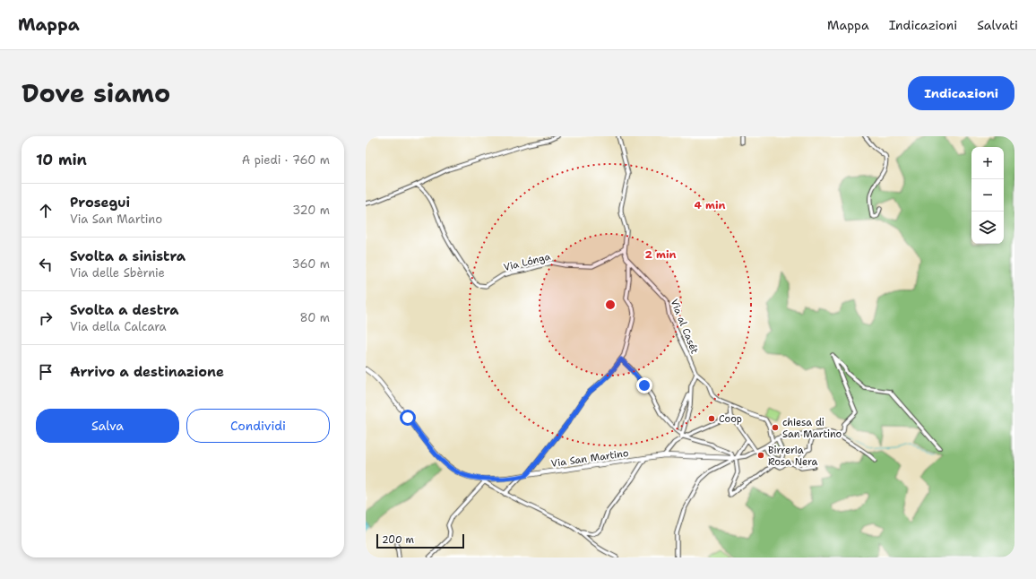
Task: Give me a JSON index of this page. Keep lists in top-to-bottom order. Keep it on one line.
{"streets":{"street":["Via Lónga","Via al Casét","Via San Martino"]},"crossings":[["Via al Casét","Via San Martino"]],"places":["Coop","chiesa di San Martino","Birreria Rosa Nera"],"scale_bar":"200 m","page":{"header":"Mappa","nav":["Mappa","Indicazioni","Salvati"],"title":"Dove siamo","buttons":["Indicazioni",["Salva","Condividi"]],"heading":["10 min","A piedi · 760 m"],"map_buttons":["+","−"],"list":[["Prosegui","Via San Martino","320 m"],["Svolta a sinistra","Via delle Sbèrnie","360 m"],["Svolta a destra","Via della Calcara","80 m"],"Arrivo a destinazione"],"scale":"200 m"},"rings":["4 min","2 min"]}
